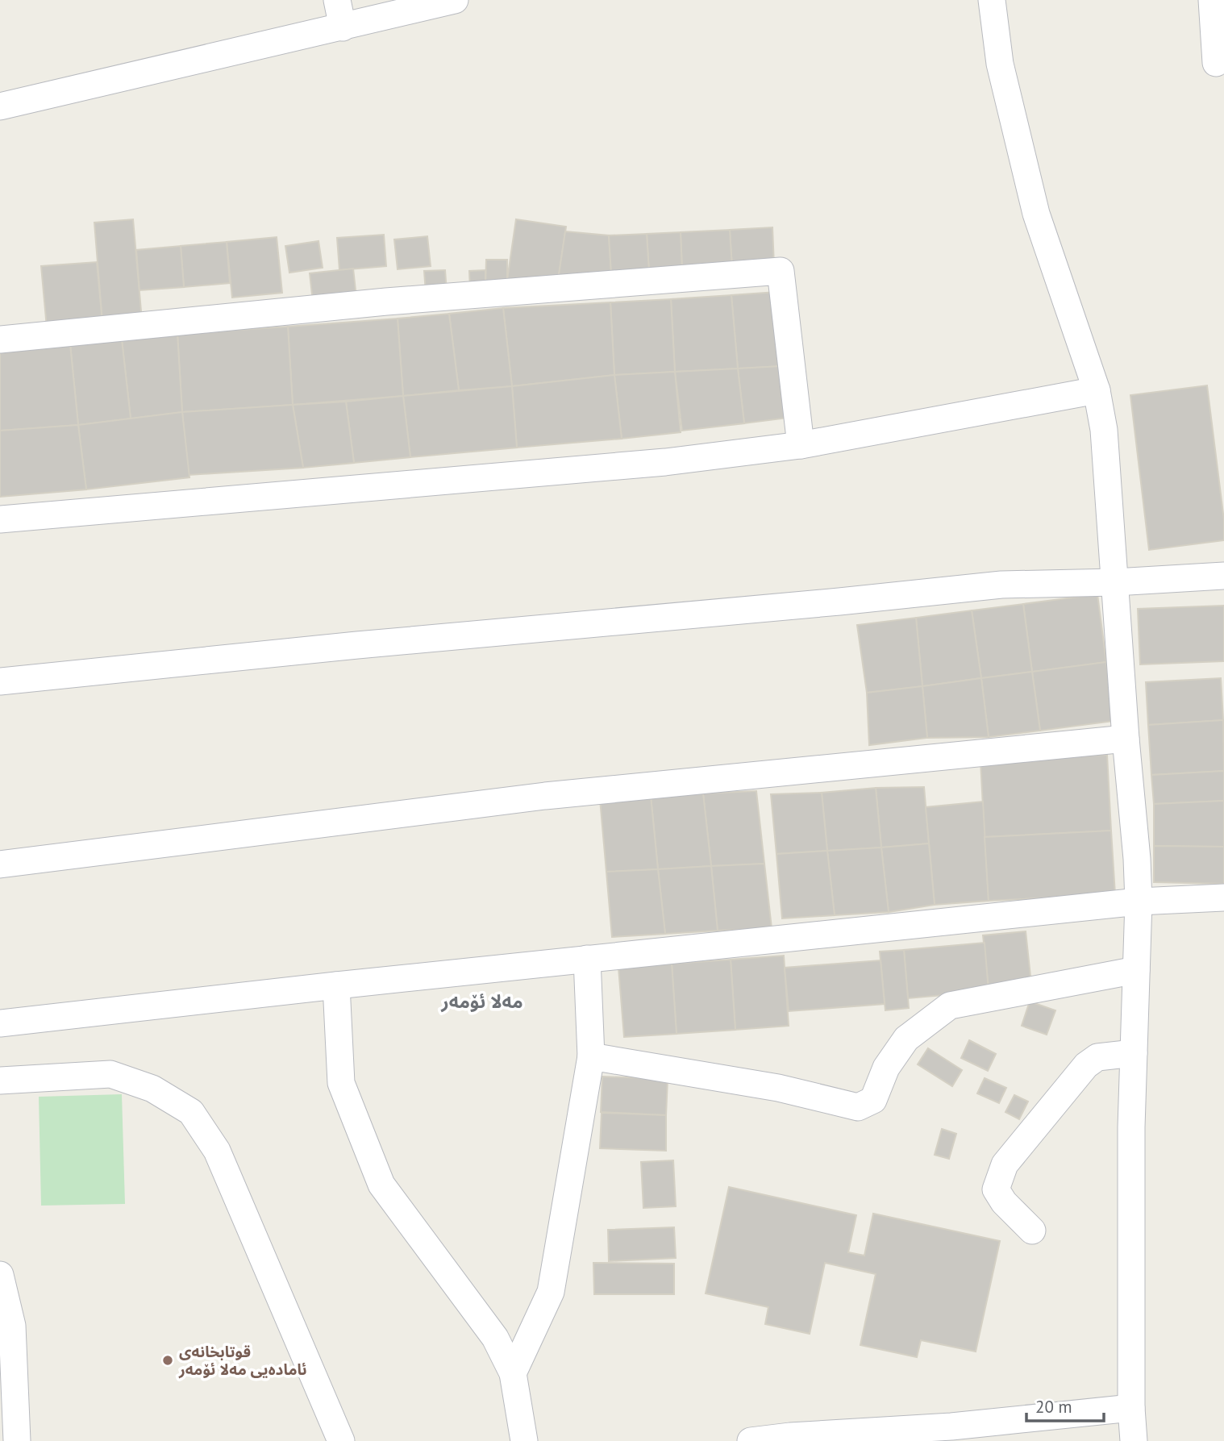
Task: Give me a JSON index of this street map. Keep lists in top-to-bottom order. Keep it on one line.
{"districts":["مەلا ئۆمەر"],"places":["قوتابخانەی ئامادەیی مەلا ئۆمەر"],"scale_bar":"20 m"}
